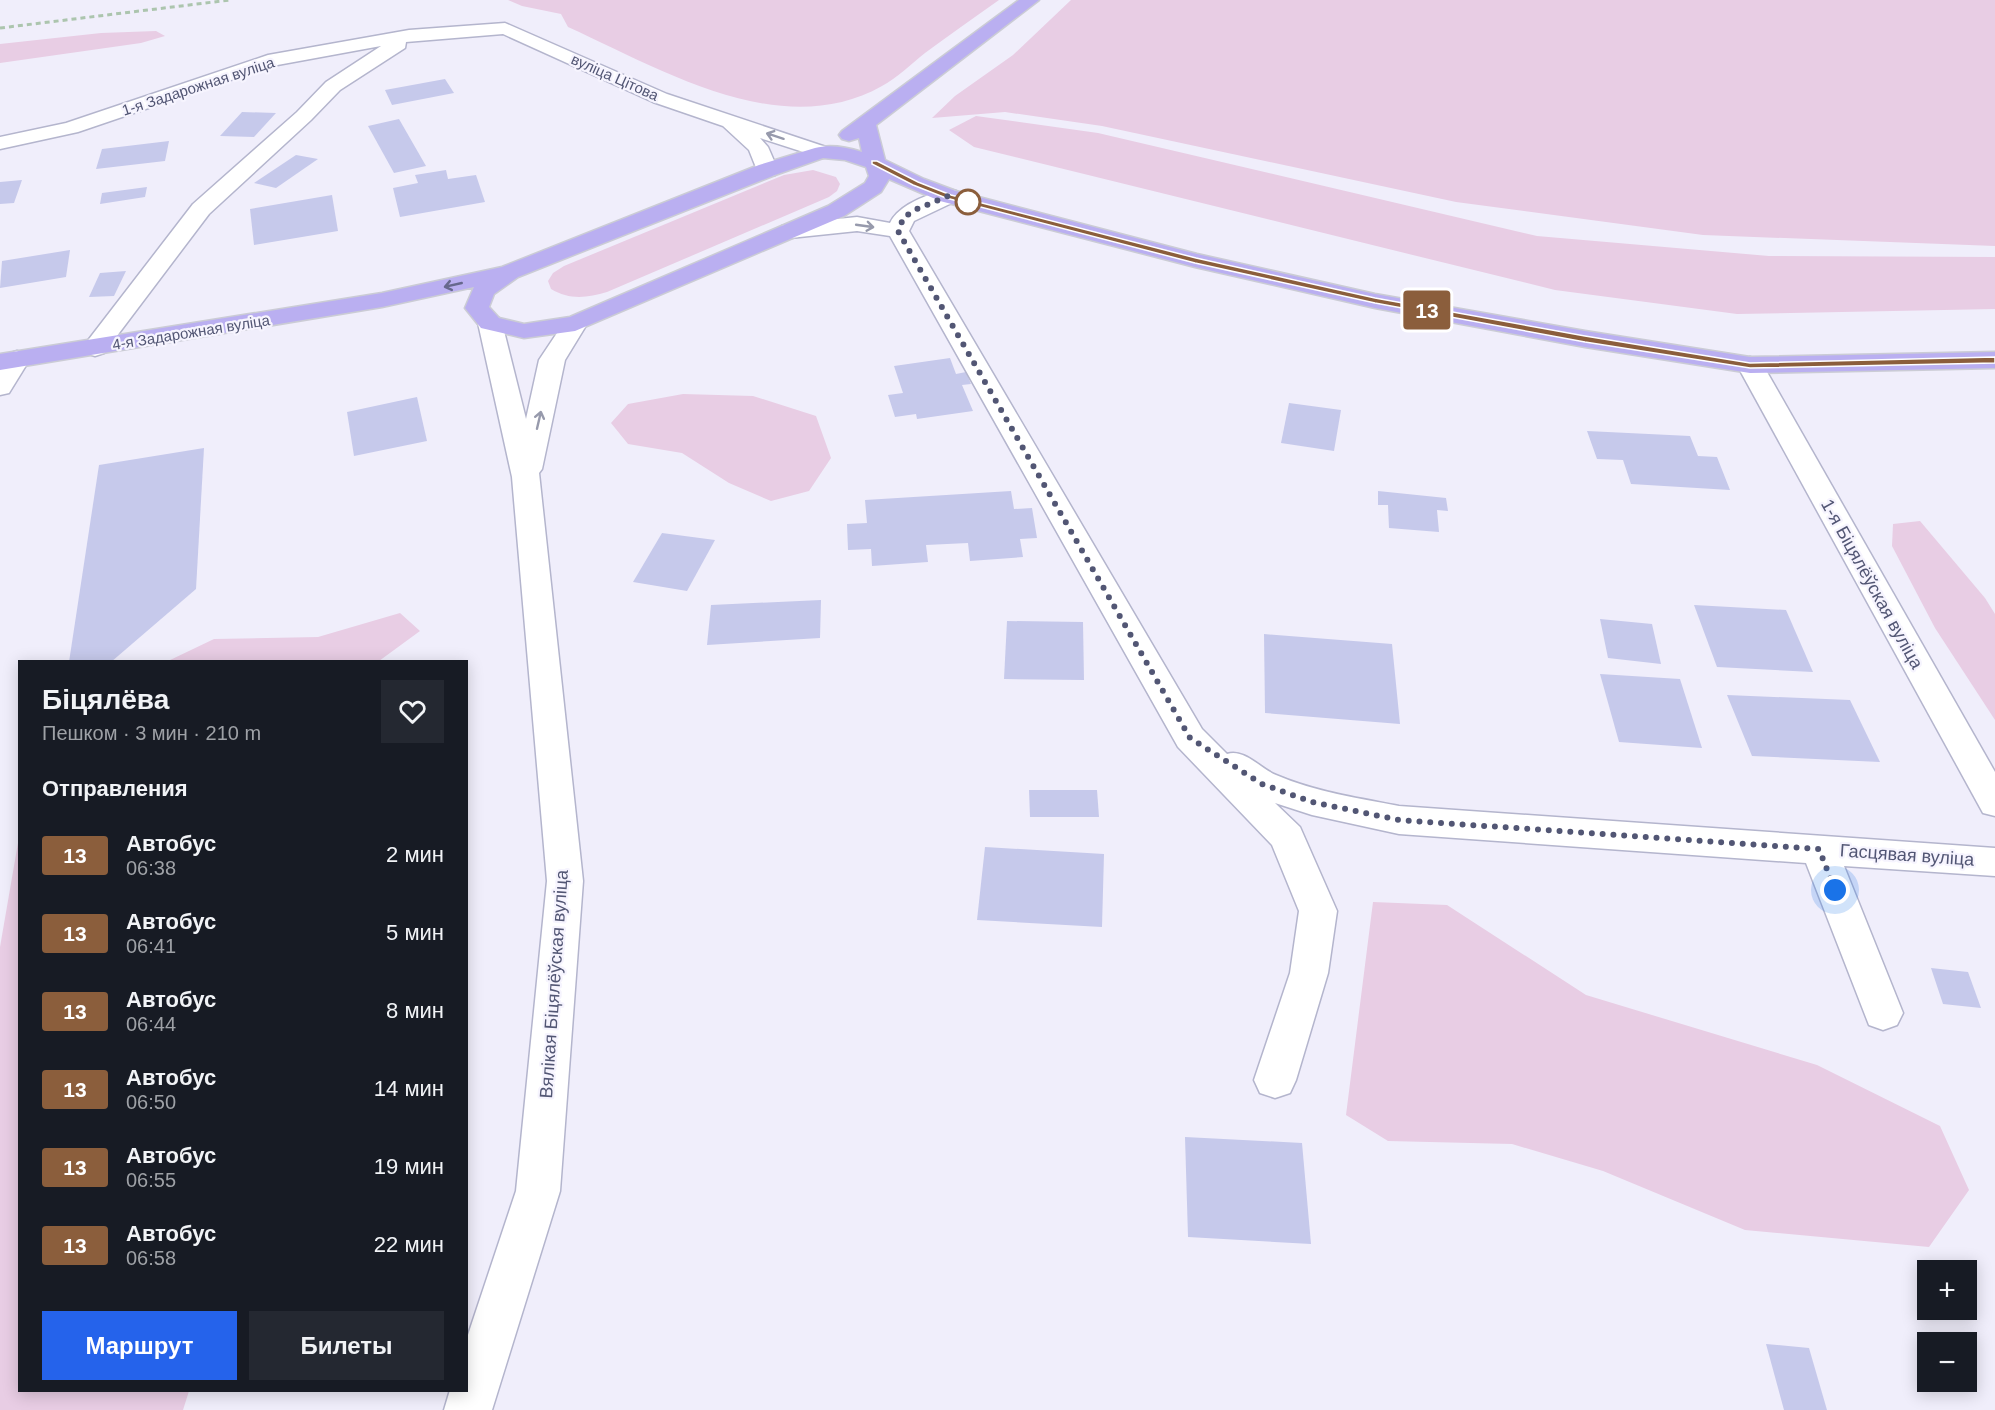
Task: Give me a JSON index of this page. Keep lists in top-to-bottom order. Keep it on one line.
{"streets":{"main road":["4-я Задарожная вуліца"],"street":["вуліца Цітова","1-я Задарожная вуліца","1-я Біцялёўская вуліца","Гасцявая вуліца","Вялікая Біцялёўская вуліца"]},"crossings":[["вуліца Цітова","1-я Задарожная вуліца"],["4-я Задарожная вуліца","Вялікая Біцялёўская вуліца"]],"lines":["bus line 13"],"page":{"on_map":"13","heading":[["Біцялёва","Пешком · 3 мин · 210 m"],"Отправления"],"list":[{"mark":"13","name":"Автобус","note":"06:38","value":"2 мин"},{"mark":"13","name":"Автобус","note":"06:41","value":"5 мин"},{"mark":"13","name":"Автобус","note":"06:44","value":"8 мин"},{"mark":"13","name":"Автобус","note":"06:50","value":"14 мин"},{"mark":"13","name":"Автобус","note":"06:55","value":"19 мин"},{"mark":"13","name":"Автобус","note":"06:58","value":"22 мин"}],"map_buttons":["+","−"],"buttons":["Маршрут","Билеты"]}}
